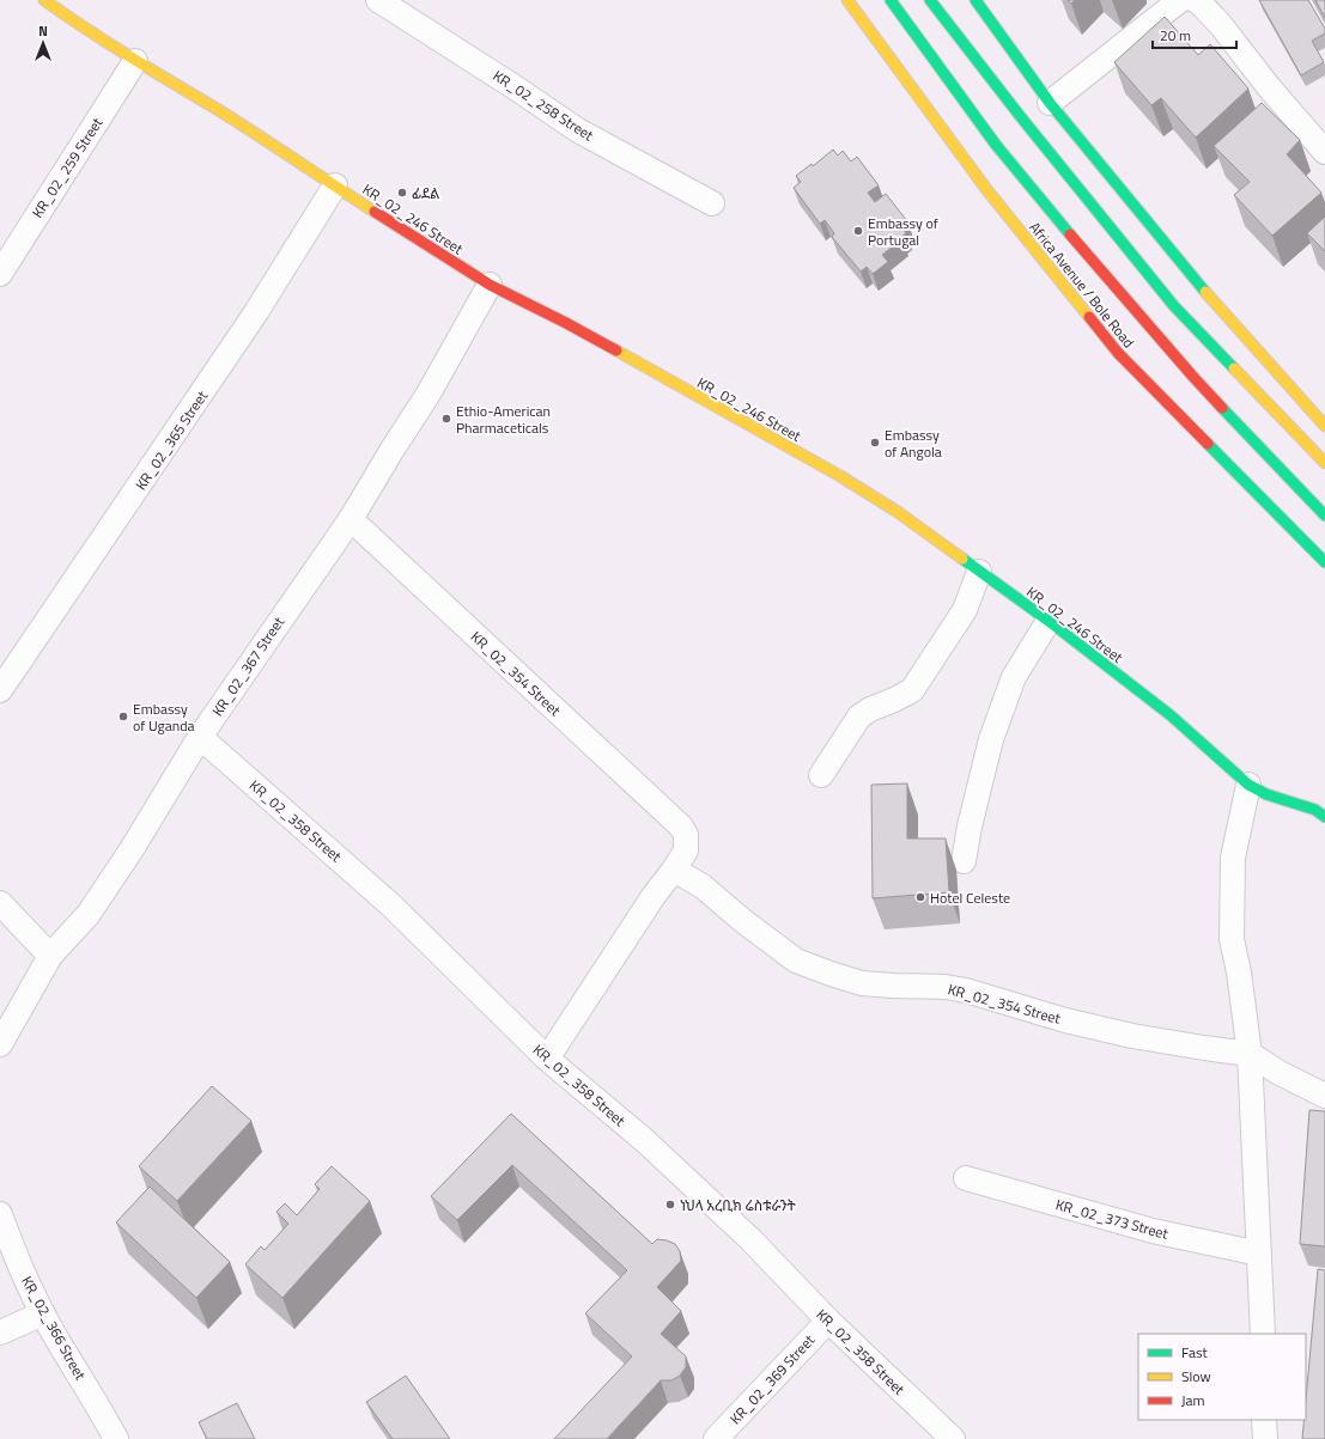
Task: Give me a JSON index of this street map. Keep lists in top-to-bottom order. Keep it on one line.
{"streets":{"main road":["KR_02_246 Street","Africa Avenue / Bole Road"],"street":["KR_02_258 Street","KR_02_259 Street","KR_02_365 Street","KR_02_367 Street","KR_02_354 Street","KR_02_358 Street","KR_02_373 Street","KR_02_366 Street","KR_02_369 Street"]},"crossings":[["KR_02_259 Street","KR_02_246 Street"],["KR_02_246 Street","KR_02_365 Street"],["KR_02_246 Street","KR_02_367 Street"],["KR_02_367 Street","KR_02_354 Street"],["KR_02_367 Street","KR_02_358 Street"],["KR_02_358 Street","KR_02_369 Street"]],"places":["ፊደል","Embassy of Portugal","Ethio-American Pharmaceticals","Embassy of Angola","Embassy of Uganda","Hotel Celeste","ነህላ አረቢክ ሬስቱራንት"],"legend":["Fast","Slow","Jam"],"scale_bar":"20 m","north":"top"}
